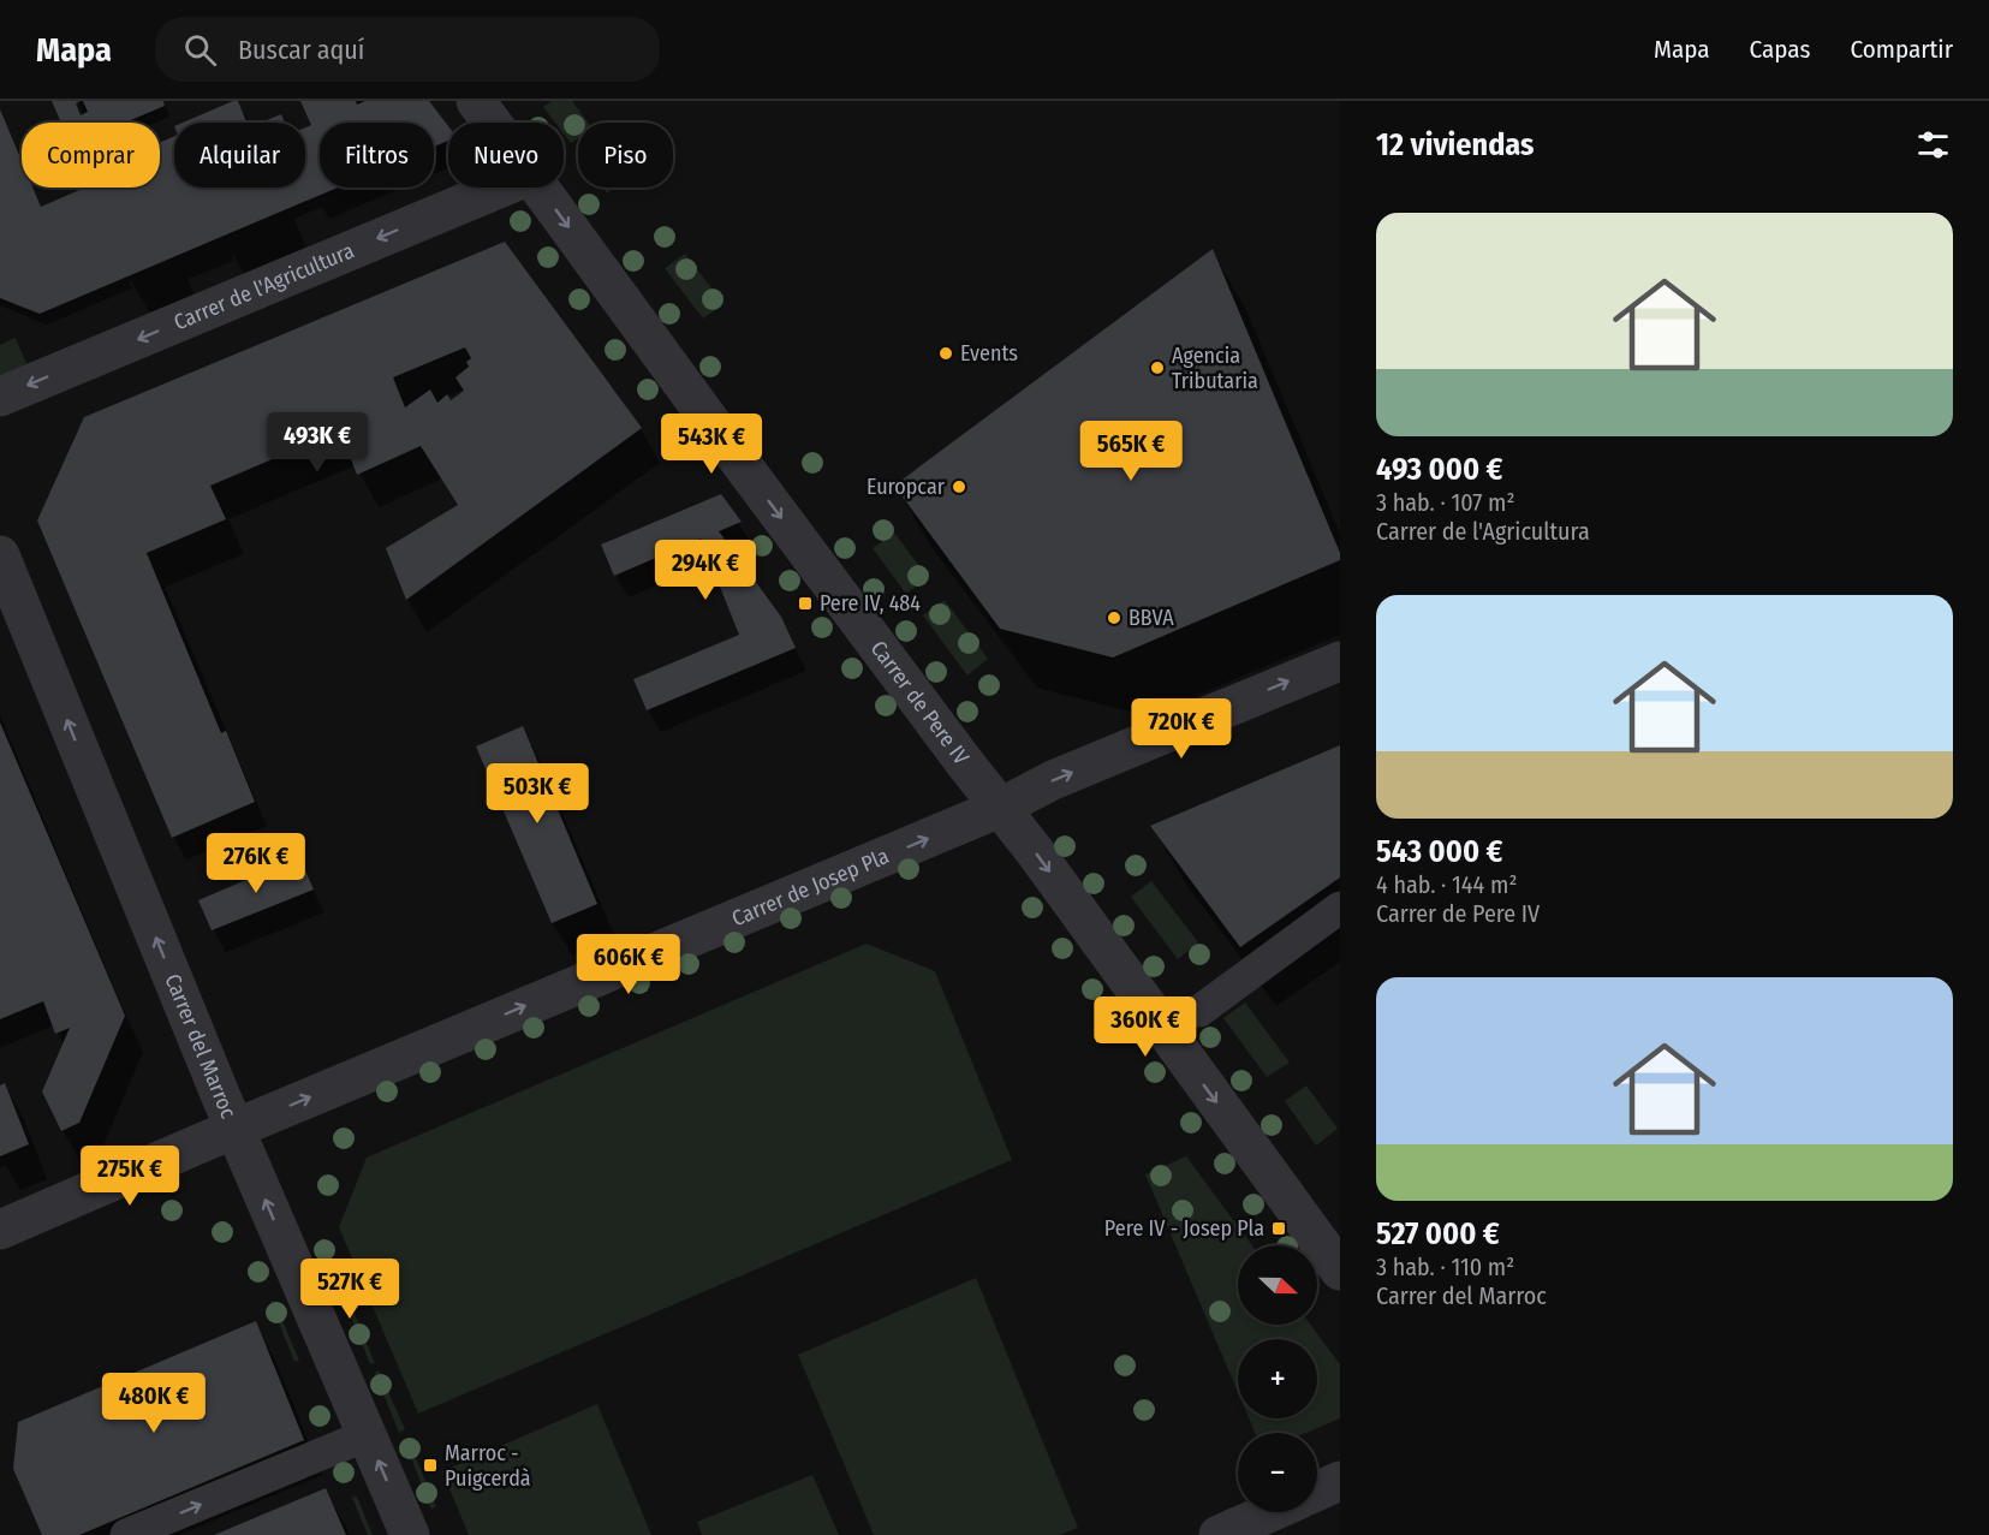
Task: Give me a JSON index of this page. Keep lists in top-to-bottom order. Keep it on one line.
{"streets":{"street":["Carrer de l'Agricultura","Carrer de Pere IV","Carrer de Josep Pla","Carrer del Marroc"]},"crossings":[["Carrer de Pere IV","Carrer de Josep Pla"],["Carrer de Josep Pla","Carrer del Marroc"]],"one_way":["Carrer de l'Agricultura","Carrer de Pere IV","Carrer de Josep Pla","Carrer del Marroc"],"places":{"other":["Events","Agencia Tributaria","Europcar","BBVA"],"transit":["Pere IV, 484","Pere IV - Josep Pla","Marroc - Puigcerdà"]},"north":"right","page":{"header":"Mapa","search":"Buscar aquí","nav":["Mapa","Capas","Compartir"],"heading":"12 viviendas","chip":["Comprar","Alquilar","Filtros","Nuevo","Piso"],"list":[{"name":"493 000 €","note":"3 hab. · 107 m² · Carrer de l'Agricultura"},{"name":"543 000 €","note":"4 hab. · 144 m² · Carrer de Pere IV"},{"name":"527 000 €","note":"3 hab. · 110 m² · Carrer del Marroc"}],"price":["493K €","543K €","565K €","294K €","720K €","503K €","276K €","606K €","360K €","275K €","527K €","480K €"],"map_buttons":["+","−"]}}
